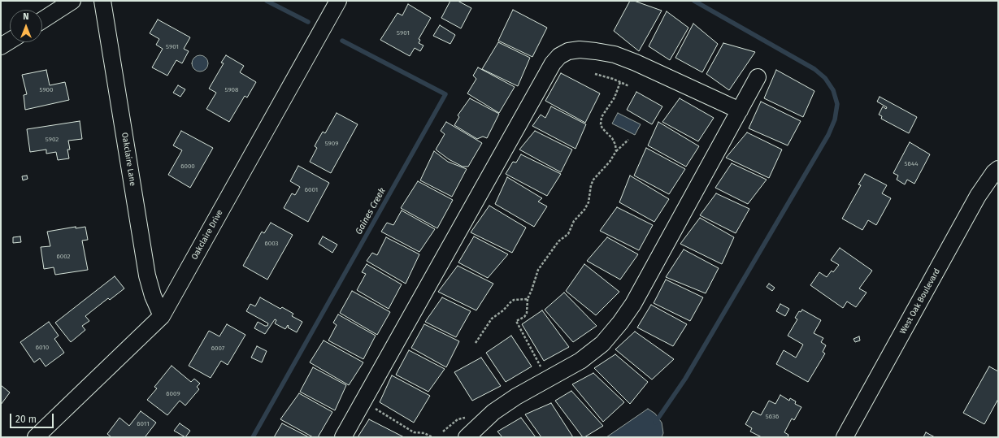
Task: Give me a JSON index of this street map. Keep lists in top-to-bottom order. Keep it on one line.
{"streets":{"street":["Oakclaire Lane","Oakclaire Drive","West Oak Boulevard"]},"crossings":[["Oakclaire Lane","Oakclaire Drive"]],"water":["Gaines Creek"],"house_numbers":["5901","5901","5900","5908","5902","5909","5644","6000","6001","6003","6002","6010","6007","6009","5636","6011"],"scale_bar":"20 m","north":"top"}
